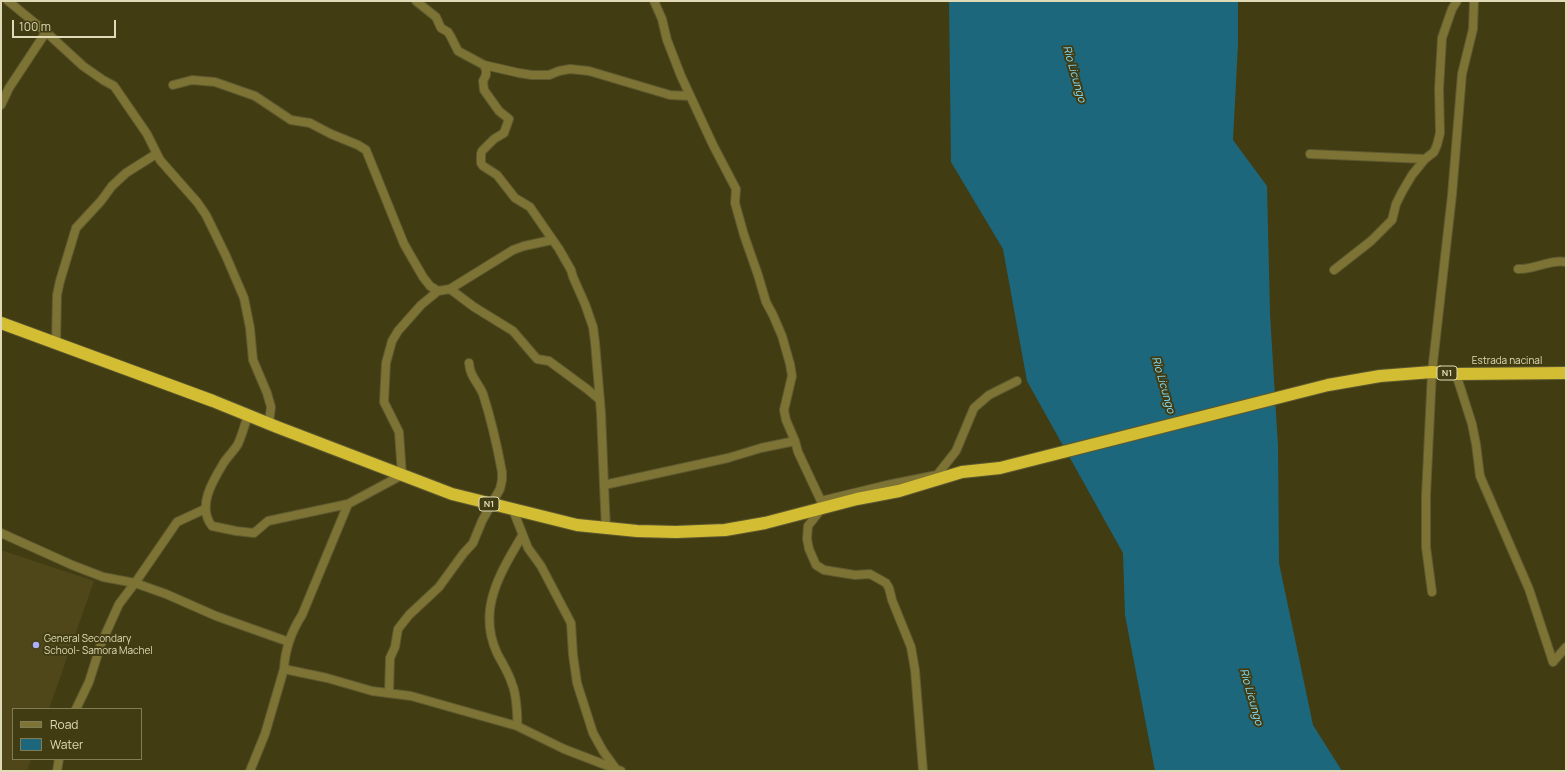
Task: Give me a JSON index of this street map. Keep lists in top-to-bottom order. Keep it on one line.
{"streets":{"highway":["Estrada nacinal","N1"]},"crossings":[["Estrada nacinal","N1"]],"water":["Rio Licungo"],"places":["General Secondary School- Samora Machel"],"legend":["Road","Water"],"scale_bar":"100 m"}
